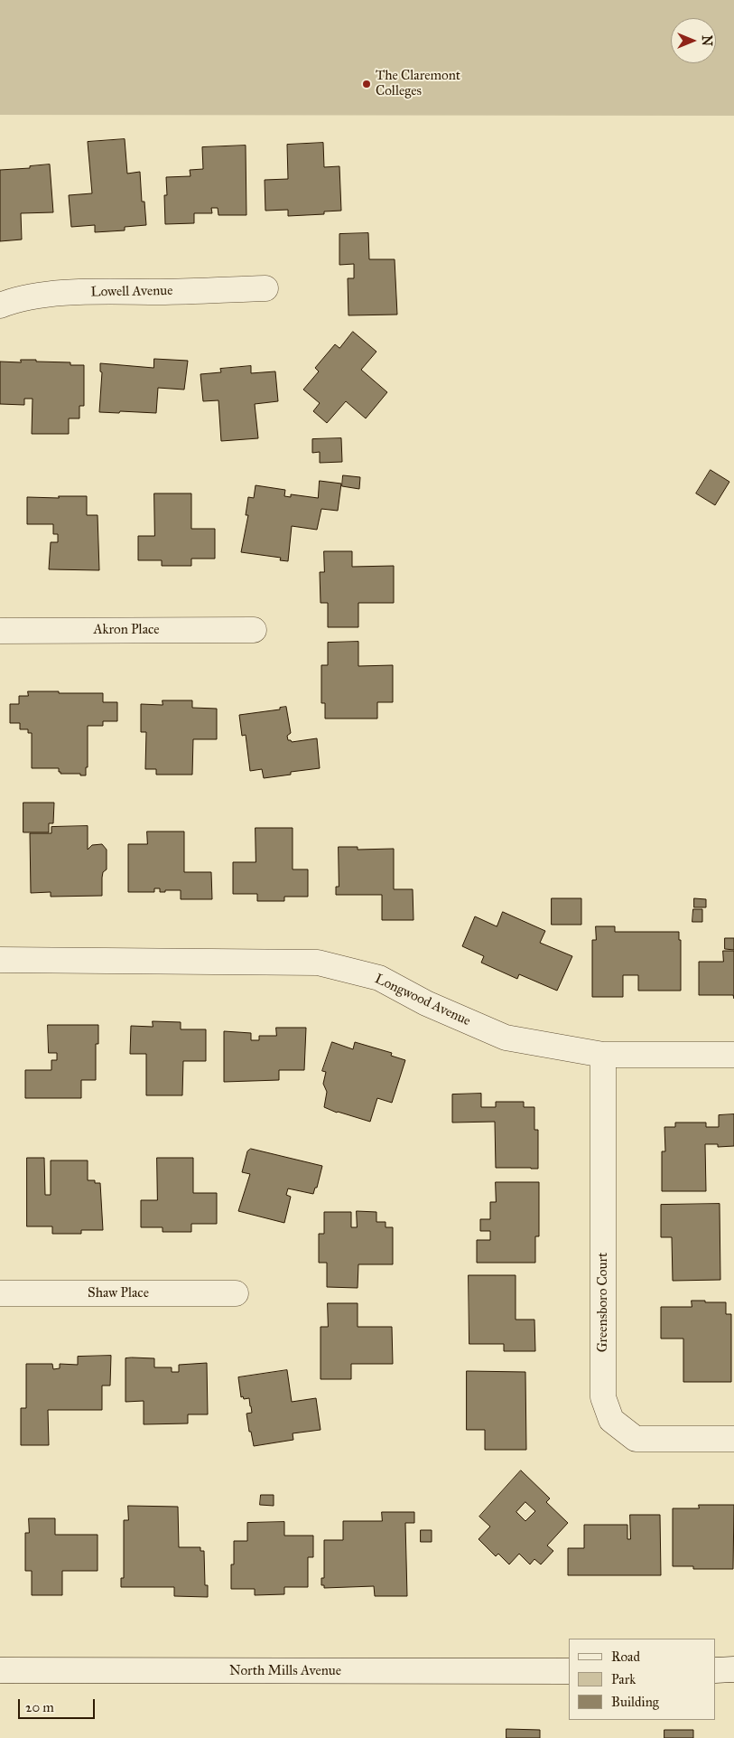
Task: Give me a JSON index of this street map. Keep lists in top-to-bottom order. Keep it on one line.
{"streets":{"street":["Lowell Avenue","Akron Place","Longwood Avenue","Shaw Place","Greensboro Court","North Mills Avenue"]},"crossings":[["Longwood Avenue","Greensboro Court"]],"places":["The Claremont Colleges"],"legend":["Road","Park","Building"],"scale_bar":"20 m","north":"right"}
